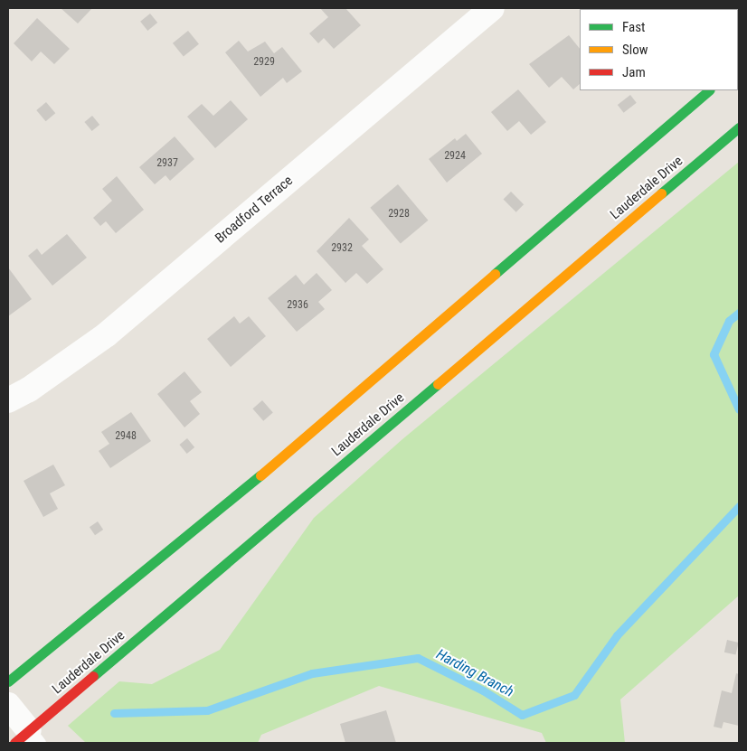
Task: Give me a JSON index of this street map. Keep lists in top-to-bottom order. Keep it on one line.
{"streets":{"main road":["Lauderdale Drive"],"street":["Broadford Terrace"]},"water":["Harding Branch"],"house_numbers":["2929","2924","2937","2928","2932","2936","2948"],"legend":["Fast","Slow","Jam"]}
